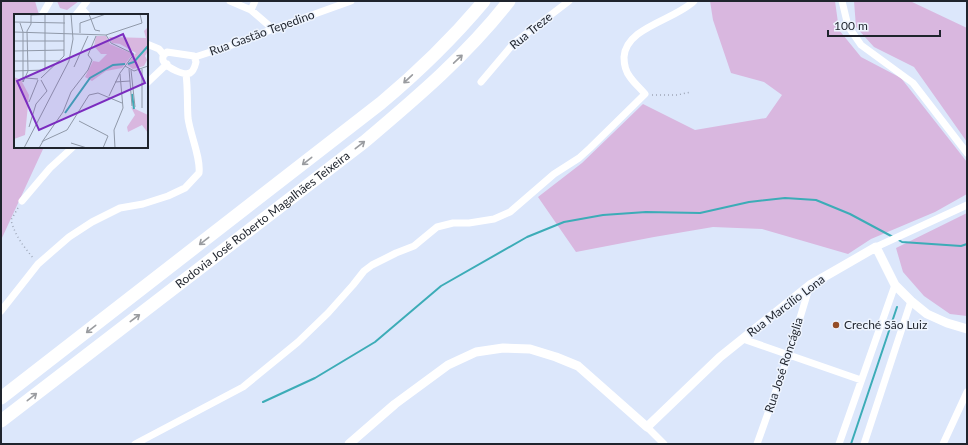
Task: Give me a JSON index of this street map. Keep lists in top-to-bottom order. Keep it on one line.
{"streets":{"highway":["Rodovia José Roberto Magalhães Teixeira"],"street":["Rua Treze","Rua Gastão Tepedino","Rua Marcílio Lona","Rua José Roncáglia"]},"crossings":[["Rua Marcílio Lona","Rua José Roncáglia"]],"places":["Creché São Luiz"],"scale_bar":"100 m"}
